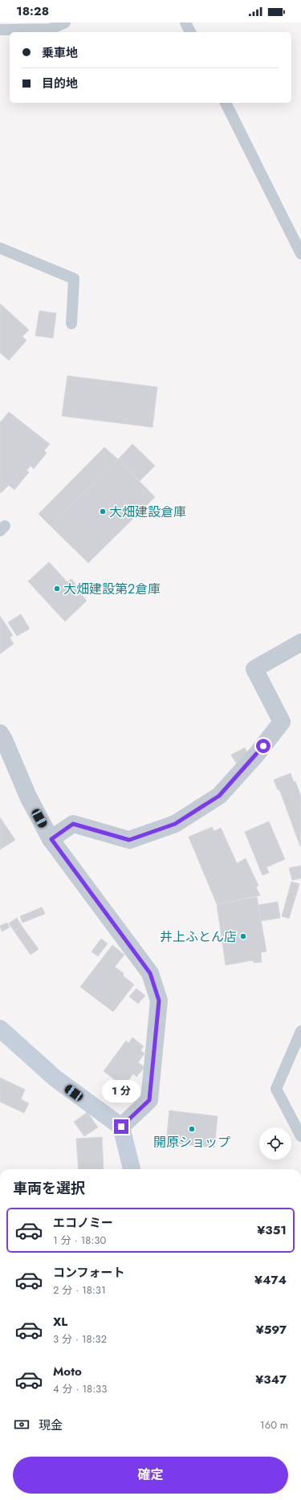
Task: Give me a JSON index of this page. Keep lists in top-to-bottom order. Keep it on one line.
{"places":["大畑建設倉庫","大畑建設第2倉庫","井上ふとん店","開原ショップ"],"page":{"status":"18:28","banner":["乗車地","目的地"],"bubble":"1 分","heading":"車両を選択","list":[{"name":"エコノミー","note":"1 分 · 18:30","value":"¥351"},{"name":"コンフォート","note":"2 分 · 18:31","value":"¥474"},{"name":"XL","note":"3 分 · 18:32","value":"¥597"},{"name":"Moto","note":"4 分 · 18:33","value":"¥347"}],"pay":["現金","160 m"],"buttons":"確定"}}
